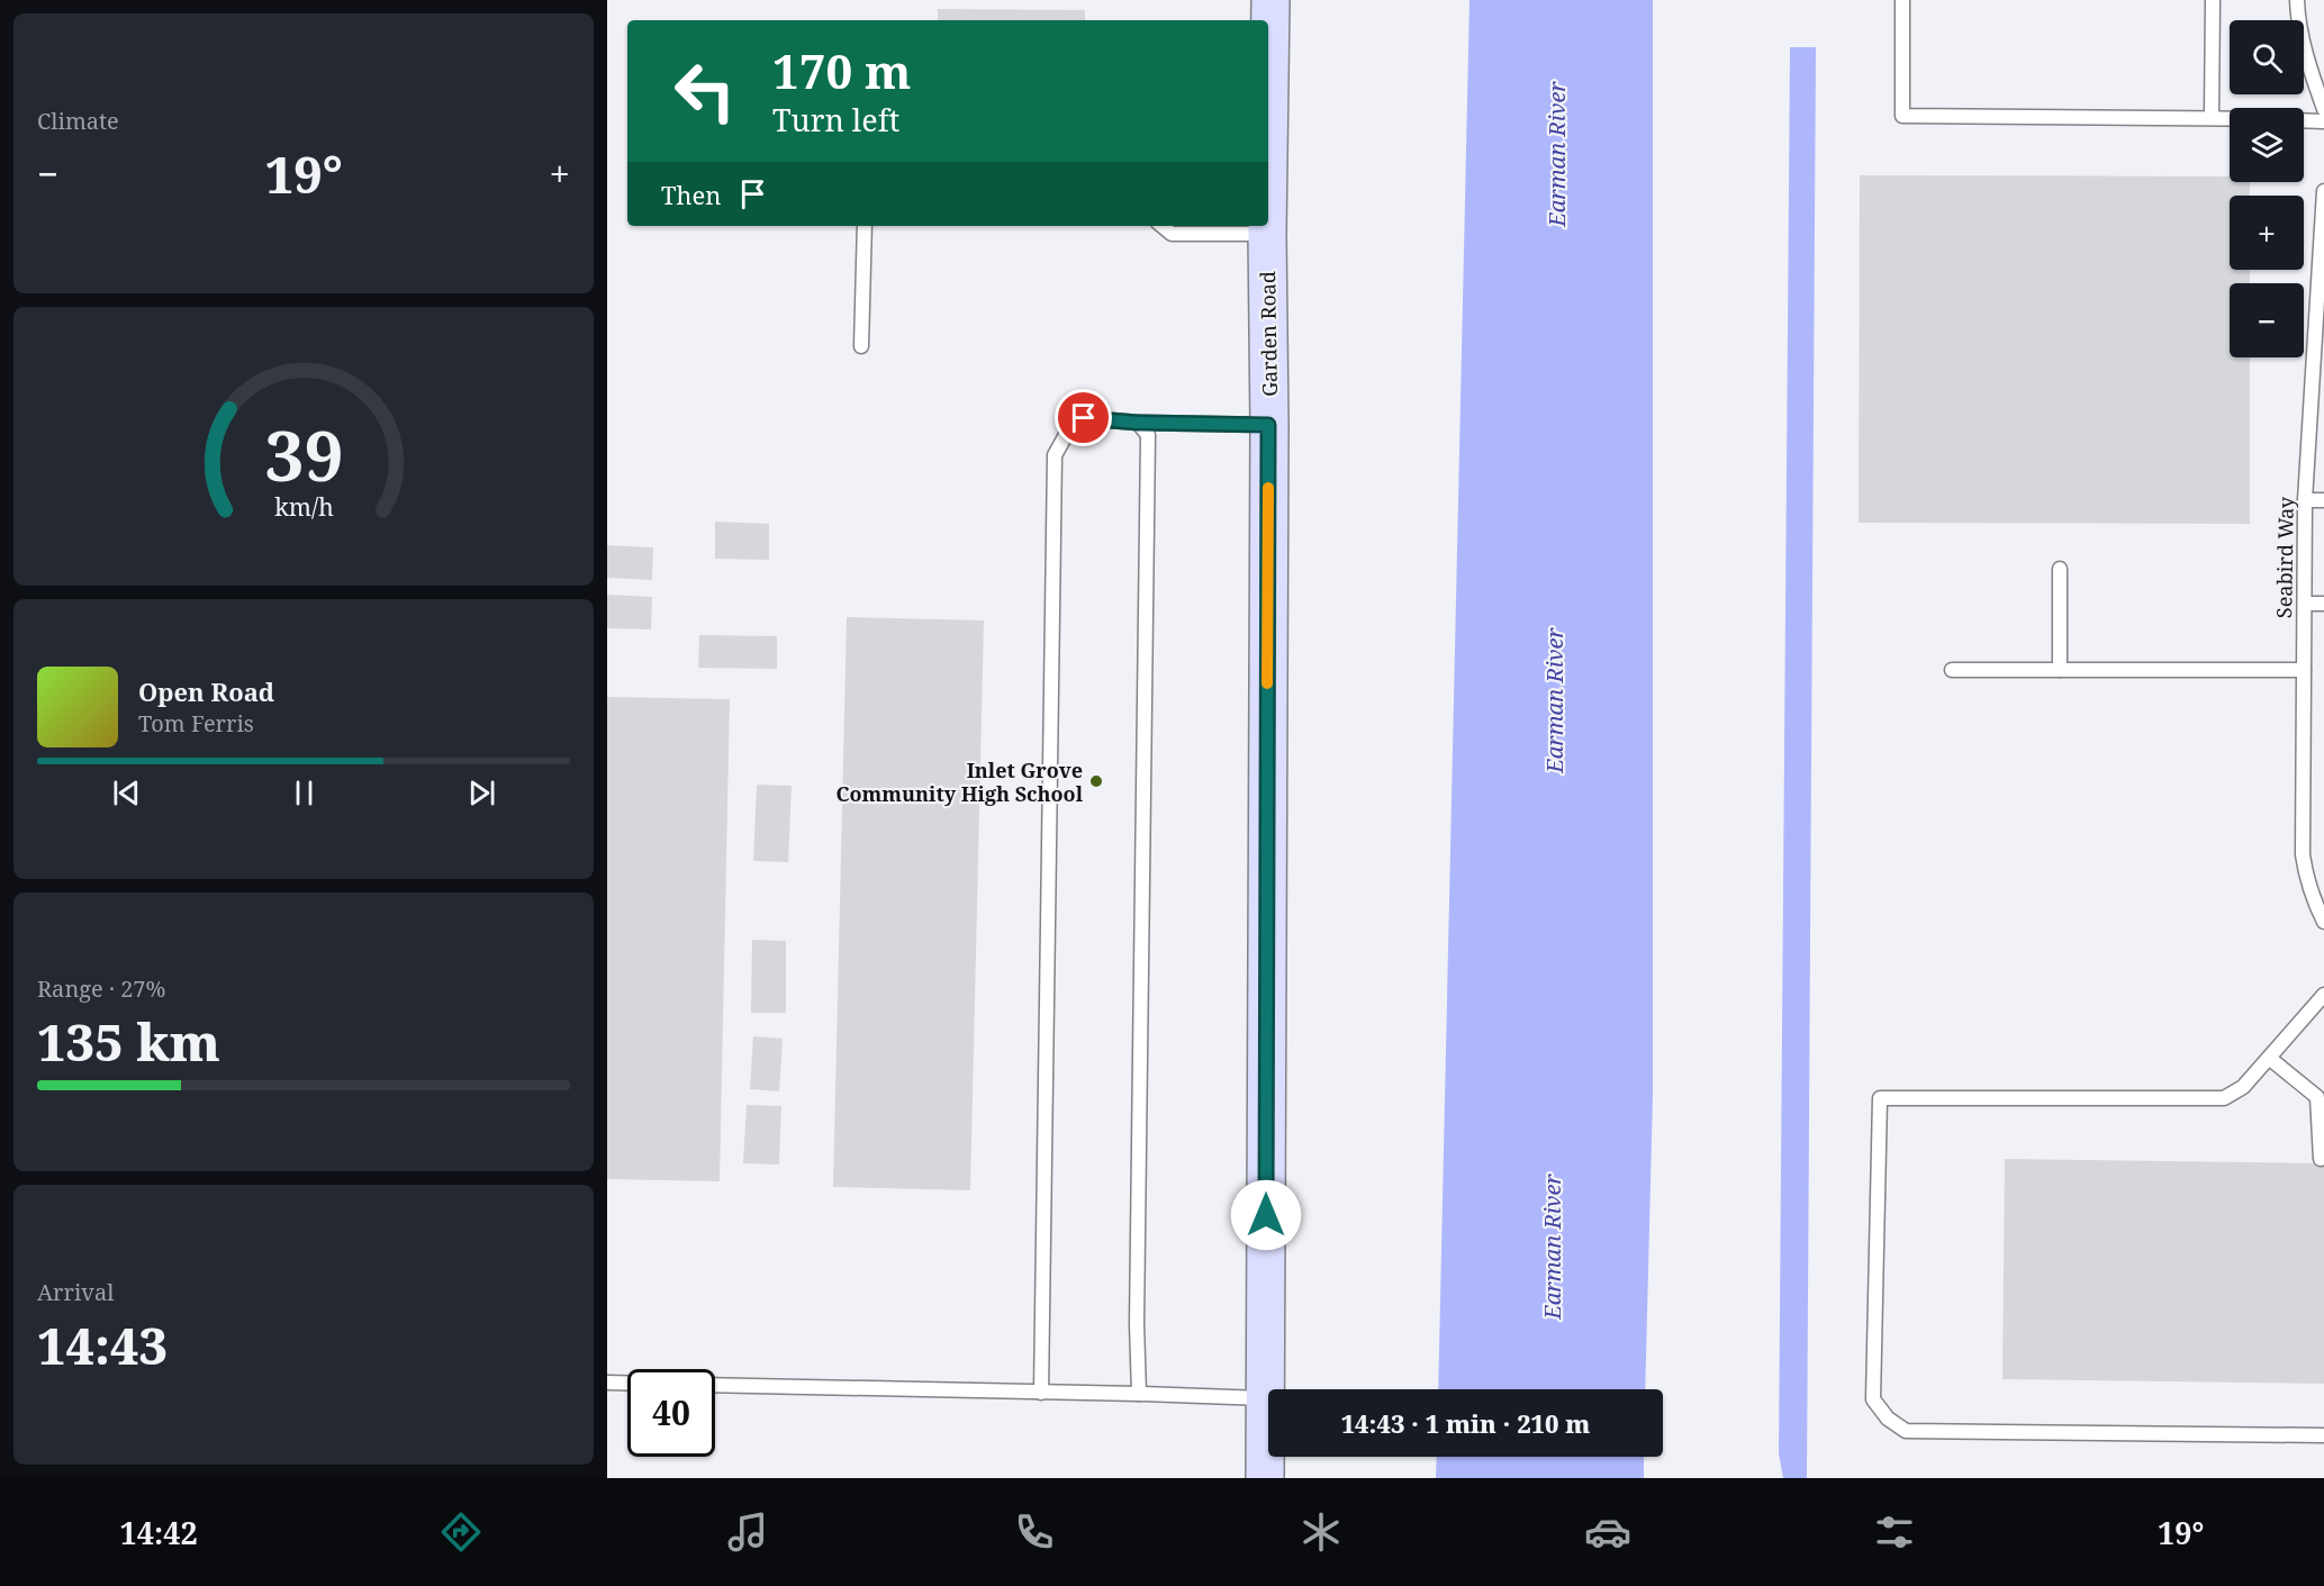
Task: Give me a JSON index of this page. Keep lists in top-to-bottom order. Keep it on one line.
{"streets":{"street":["Garden Road"],"lane":["Seabird Way"]},"water":["Earman River"],"places":["Inlet Grove Community High School"],"page":{"tile":["Climate",["Range · 27%","135 km"],["Arrival","14:43"]],"map_buttons":["+","−"],"turn":["170 m","Turn left"],"heat":["−","19°","+"],"then":"Then","song":["Open Road","Tom Ferris"],"limit":"40","trip":"14:43 · 1 min · 210 m","tabs":["14:42","19°"],"gauge":["39","km/h"]}}
